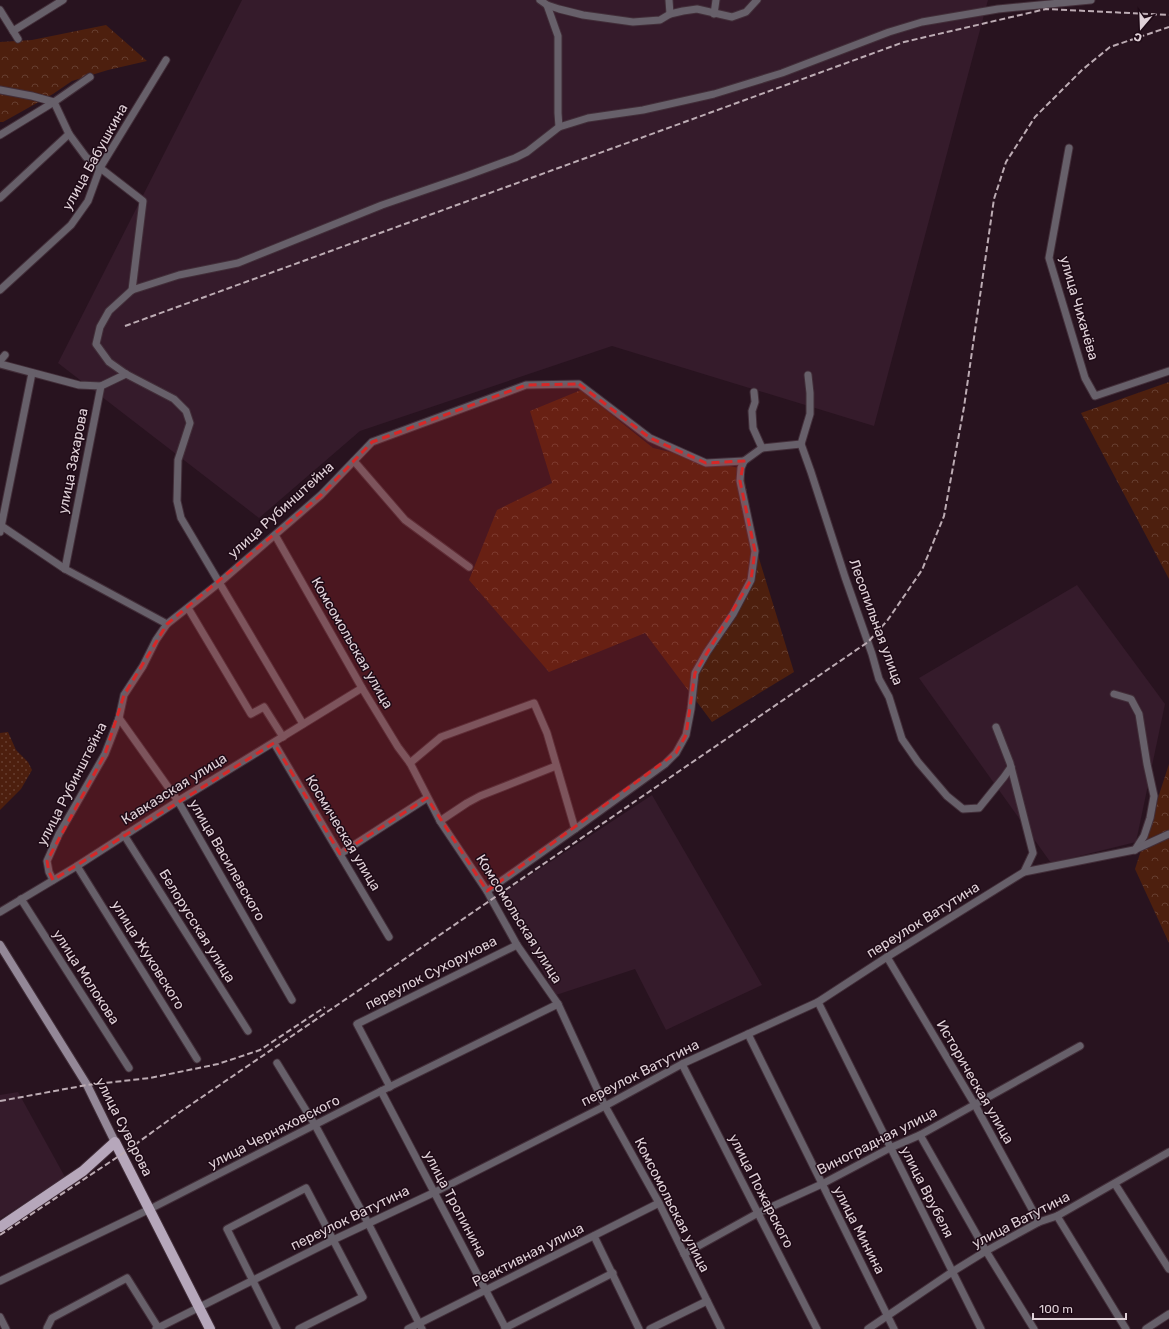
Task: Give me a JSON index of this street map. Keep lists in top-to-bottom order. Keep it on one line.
{"streets":{"main road":["улица Суворова"],"street":["улица Бабушкина","улица Чихачёва","улица Захарова","улица Рубинштейна","Лесопильная улица","Комсомольская улица","Кавказская улица","Космическая улица","улица Василевского","переулок Ватутина","Белорусская улица","улица Жуковского","переулок Сухорукова","улица Молокова","Историческая улица","улица Черняховского","Виноградная улица","улица Пожарского","улица Врубеля","улица Тропинина","улица Ватутина","улица Минина","Реактивная улица"]},"crossings":[["улица Рубинштейна","Комсомольская улица"],["улица Рубинштейна","Кавказская улица"],["улица Рубинштейна","улица Василевского"],["Комсомольская улица","Кавказская улица"],["Комсомольская улица","переулок Ватутина"],["Комсомольская улица","переулок Сухорукова"],["Комсомольская улица","улица Черняховского"],["Комсомольская улица","Виноградная улица"],["Комсомольская улица","Реактивная улица"],["Кавказская улица","Космическая улица"],["Кавказская улица","улица Василевского"],["Кавказская улица","Белорусская улица"],["Кавказская улица","улица Жуковского"],["Кавказская улица","улица Молокова"],["переулок Ватутина","Историческая улица"],["переулок Ватутина","улица Суворова"],["переулок Ватутина","улица Пожарского"],["переулок Ватутина","улица Врубеля"],["переулок Ватутина","улица Тропинина"],["переулок Ватутина","улица Минина"],["переулок Сухорукова","улица Черняховского"],["Историческая улица","Виноградная улица"],["Историческая улица","улица Ватутина"],["улица Суворова","улица Черняховского"],["улица Черняховского","улица Тропинина"],["Виноградная улица","улица Пожарского"],["Виноградная улица","улица Врубеля"],["Виноградная улица","улица Минина"],["улица Врубеля","улица Ватутина"],["улица Тропинина","Реактивная улица"],["улица Ватутина","улица Минина"]],"scale_bar":"100 m","north":"bottom"}
